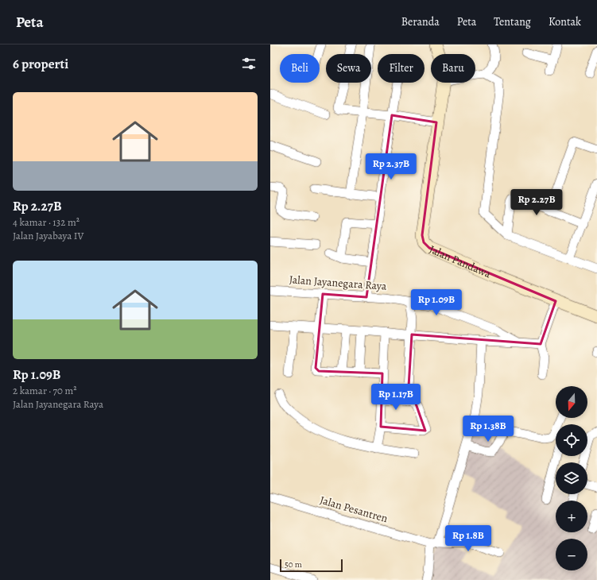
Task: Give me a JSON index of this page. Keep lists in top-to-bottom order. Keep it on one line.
{"streets":{"street":["Jalan Pandawa","Jalan Jayanegara Raya","Jalan Pesantren"]},"scale_bar":"50 m","north":"bottom","page":{"header":"Peta","nav":["Beranda","Peta","Tentang","Kontak"],"heading":"6 properti","chip":["Beli","Sewa","Filter","Baru"],"list":[{"name":"Rp 2.27B","note":"4 kamar · 132 m² · Jalan Jayabaya IV"},{"name":"Rp 1.09B","note":"2 kamar · 70 m² · Jalan Jayanegara Raya"}],"price":["Rp 2.37B","Rp 2.27B","Rp 1.09B","Rp 1.17B","Rp 1.38B","Rp 1.8B"],"map_buttons":["+","−"],"scale":"50 m"}}
